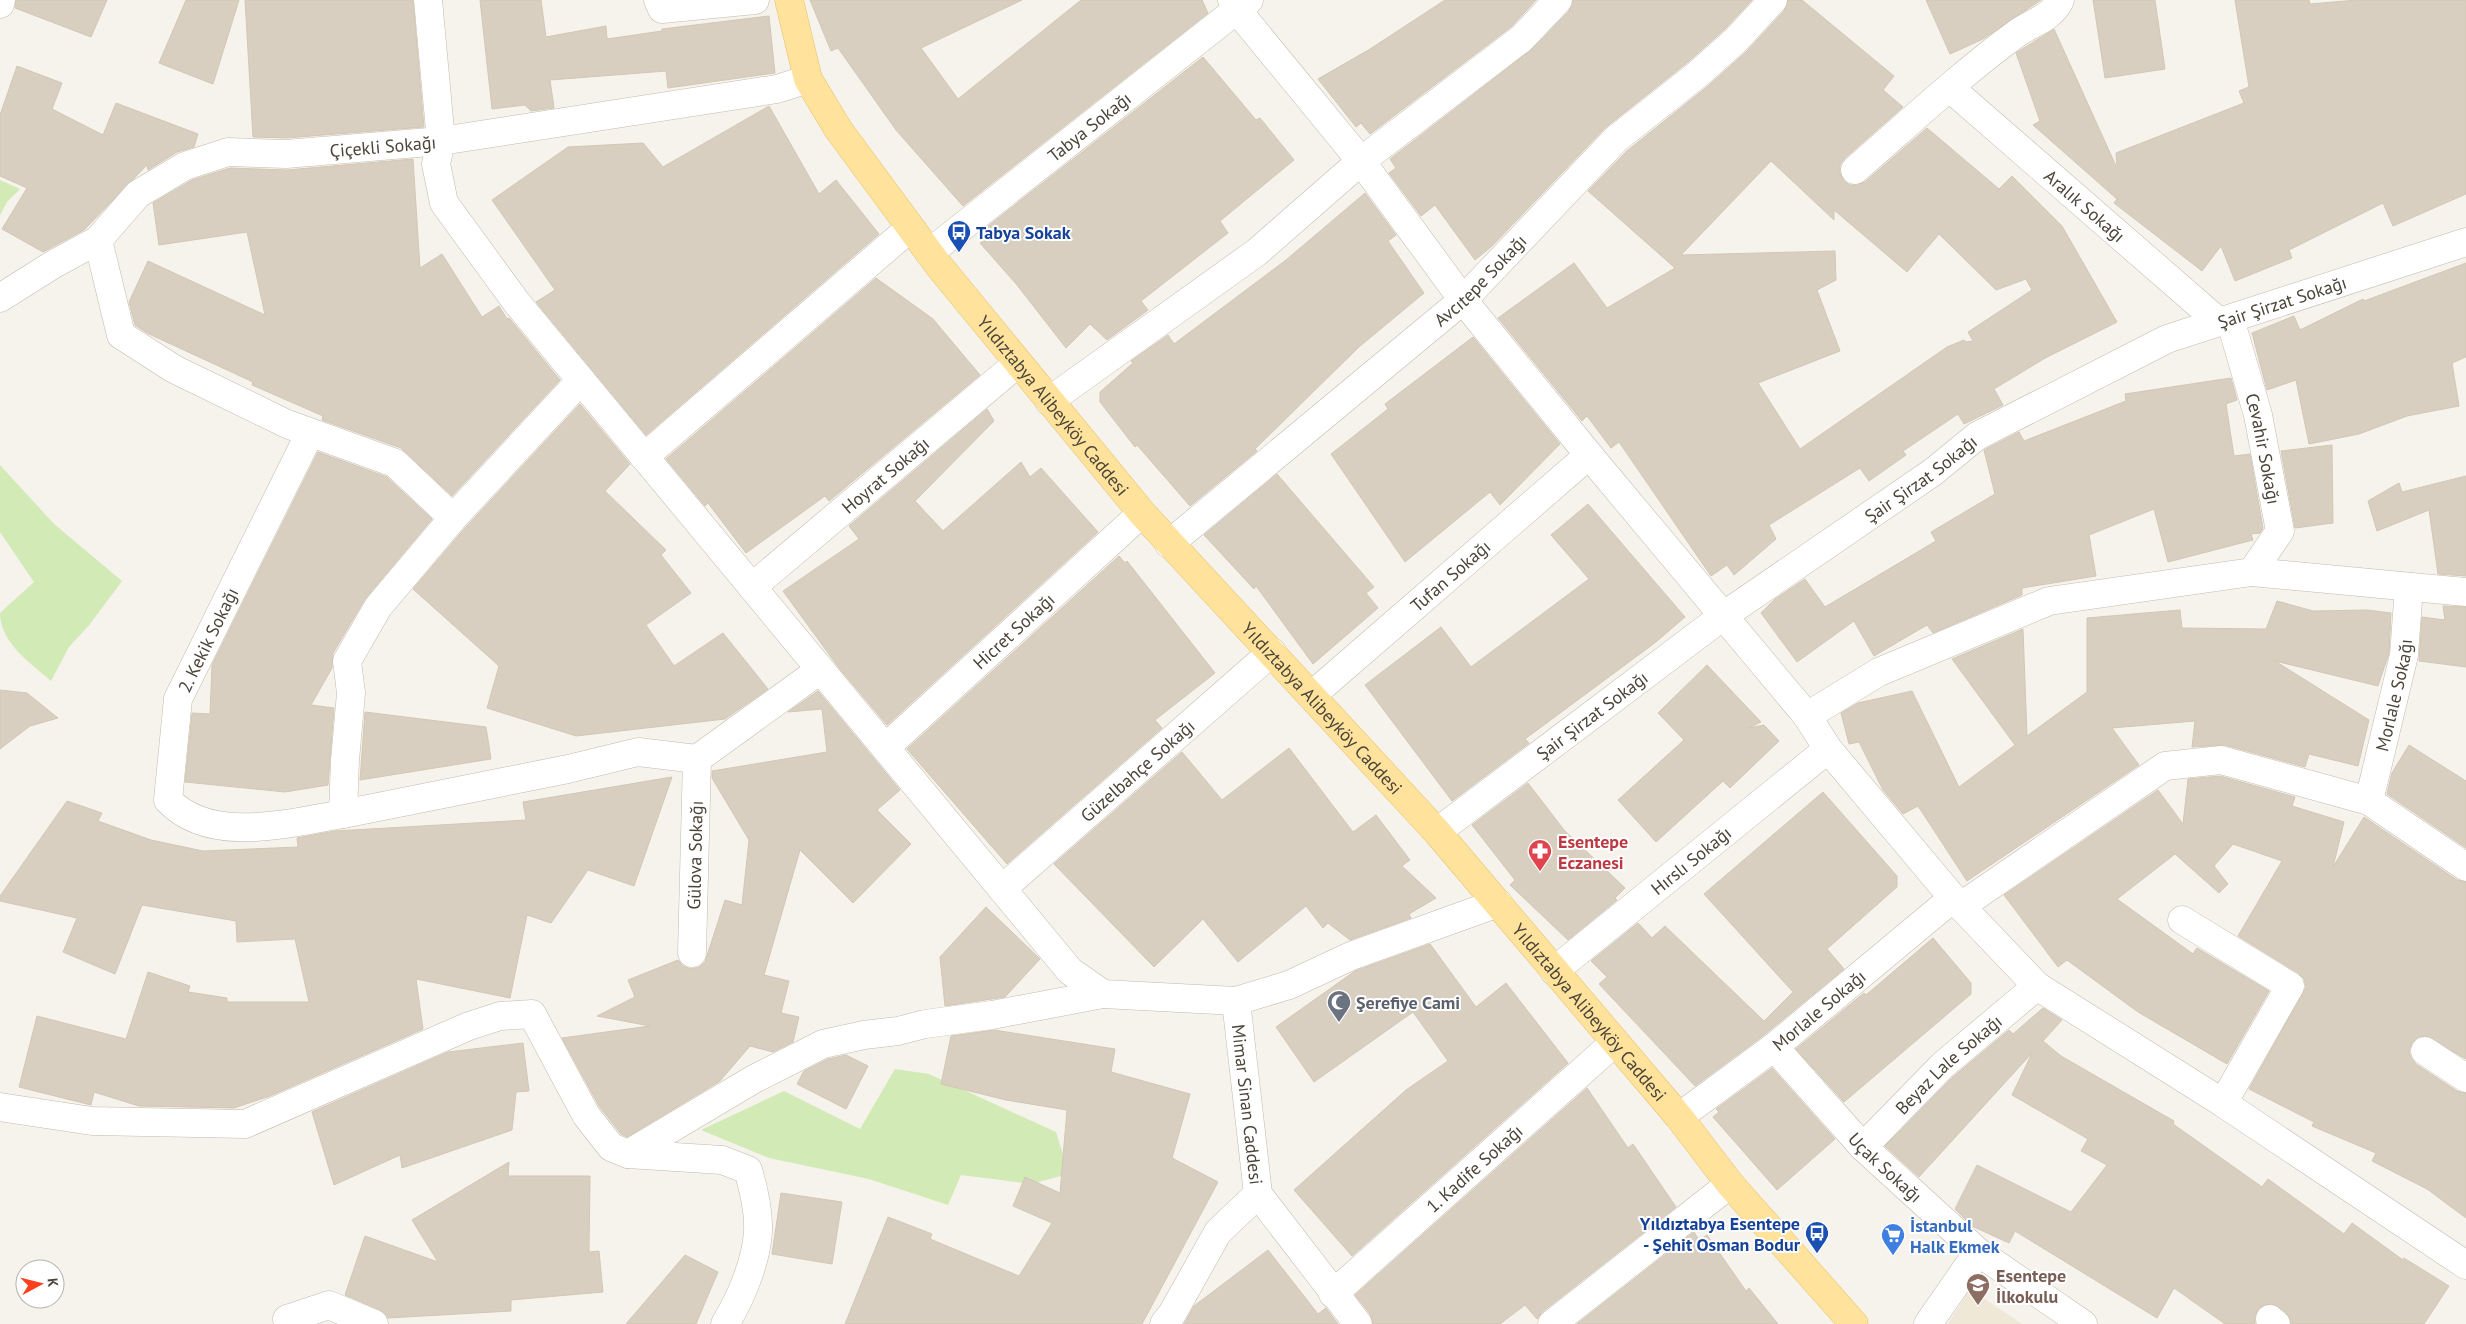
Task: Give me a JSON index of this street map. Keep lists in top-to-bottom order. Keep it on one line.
{"streets":{"main road":["Yıldıztabya Alibeyköy Caddesi"],"street":["Tabya Sokağı","Çiçekli Sokağı","Aralık Sokağı","Avcıtepe Sokağı","Şair Şirzat Sokağı","Cevahir Sokağı","Hoyrat Sokağı","Tufan Sokağı","Hicret Sokağı","2. Kekik Sokağı","Morlale Sokağı","Güzelbahçe Sokağı","Gülova Sokağı","Hırslı Sokağı","Beyaz Lale Sokağı","Mimar Sinan Caddesi","Uçak Sokağı","1. Kadife Sokağı"]},"crossings":[["Tabya Sokağı","Yıldıztabya Alibeyköy Caddesi"],["Çiçekli Sokağı","Yıldıztabya Alibeyköy Caddesi"],["Aralık Sokağı","Şair Şirzat Sokağı"],["Aralık Sokağı","Cevahir Sokağı"],["Avcıtepe Sokağı","Yıldıztabya Alibeyköy Caddesi"],["Şair Şirzat Sokağı","Yıldıztabya Alibeyköy Caddesi"],["Şair Şirzat Sokağı","Cevahir Sokağı"],["Yıldıztabya Alibeyköy Caddesi","Hoyrat Sokağı"],["Yıldıztabya Alibeyköy Caddesi","Tufan Sokağı"],["Yıldıztabya Alibeyköy Caddesi","Hicret Sokağı"],["Yıldıztabya Alibeyköy Caddesi","Morlale Sokağı"],["Yıldıztabya Alibeyköy Caddesi","Güzelbahçe Sokağı"],["Yıldıztabya Alibeyköy Caddesi","Hırslı Sokağı"],["Yıldıztabya Alibeyköy Caddesi","1. Kadife Sokağı"],["2. Kekik Sokağı","Gülova Sokağı"],["Morlale Sokağı","Uçak Sokağı"],["Beyaz Lale Sokağı","Uçak Sokağı"]],"places":{"bus stop":["Tabya Sokak","Yıldıztabya Esentepe - Şehit Osman Bodur"],"pharmacy":["Esentepe Eczanesi"],"mosque":["Şerefiye Cami"],"supermarket":["İstanbul Halk Ekmek"],"school or university":["Esentepe İlkokulu"]},"north":"right"}
